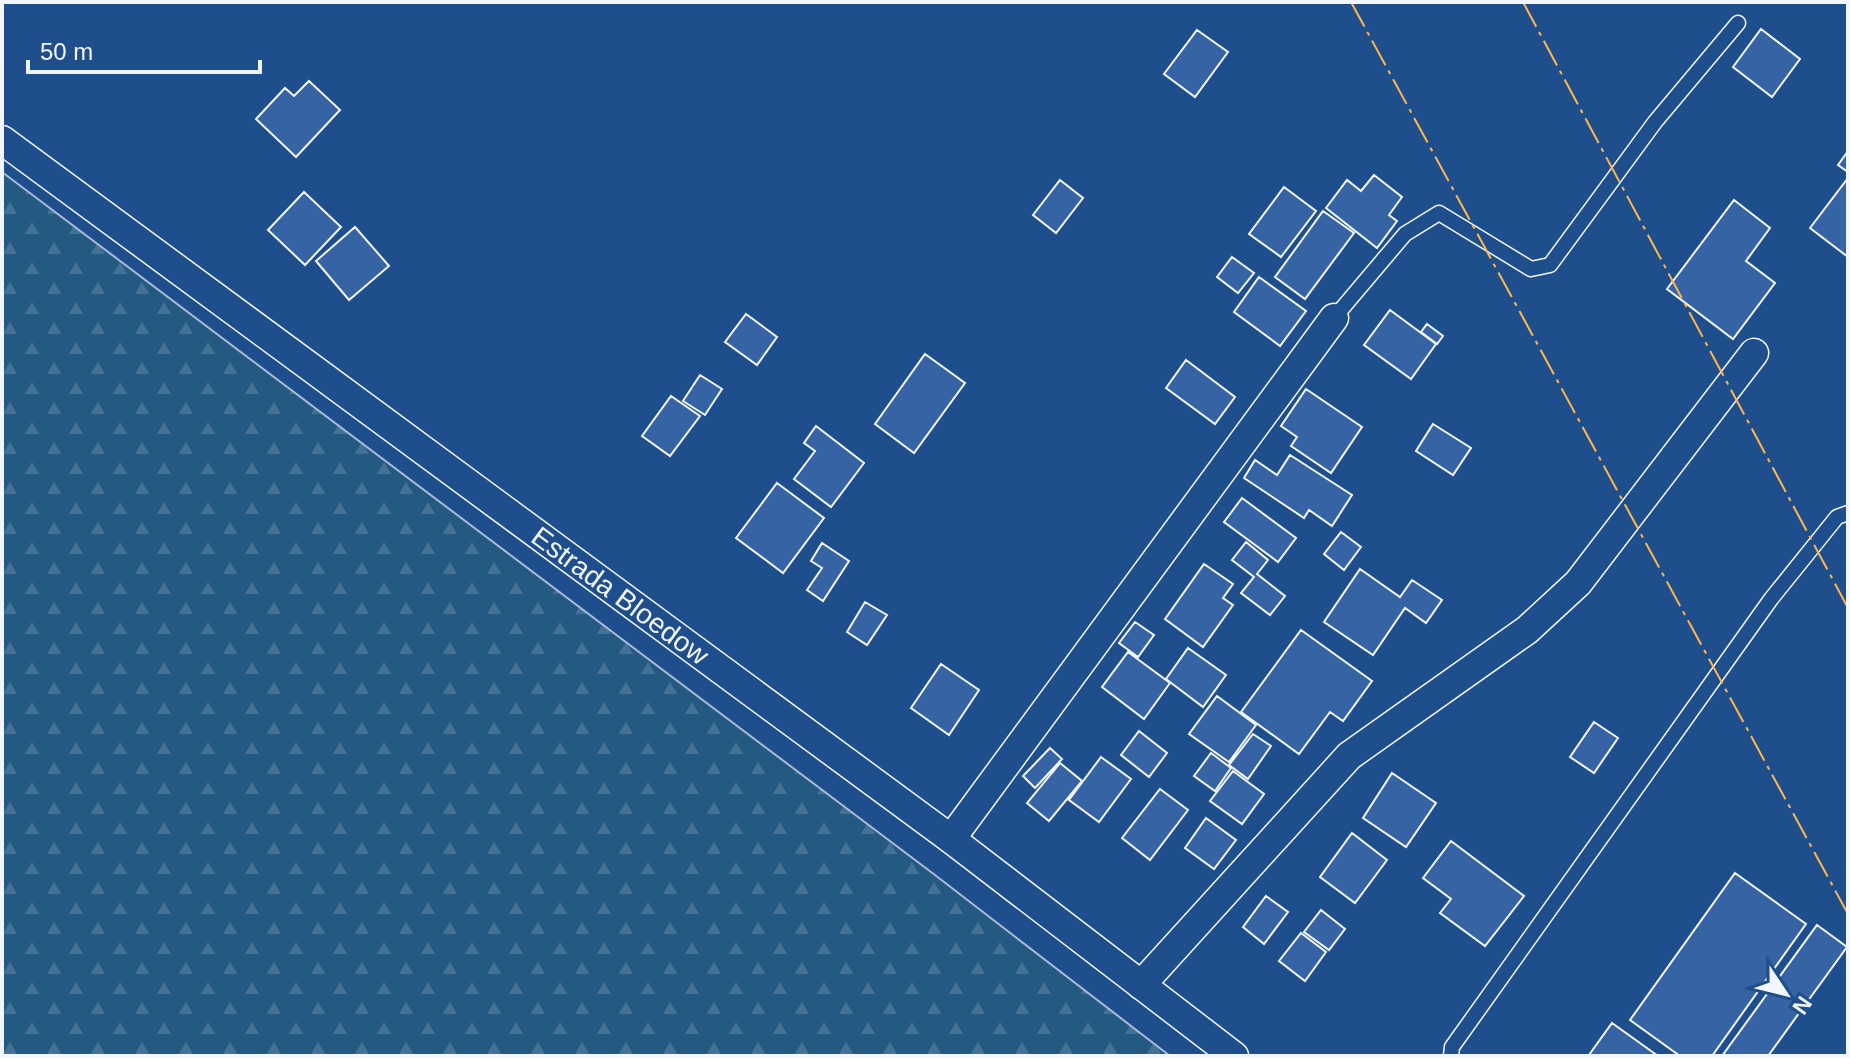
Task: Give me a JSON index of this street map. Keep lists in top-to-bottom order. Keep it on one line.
{"streets":{"street":["Estrada Bloedow"]},"scale_bar":"50 m","north":"bottom right"}
